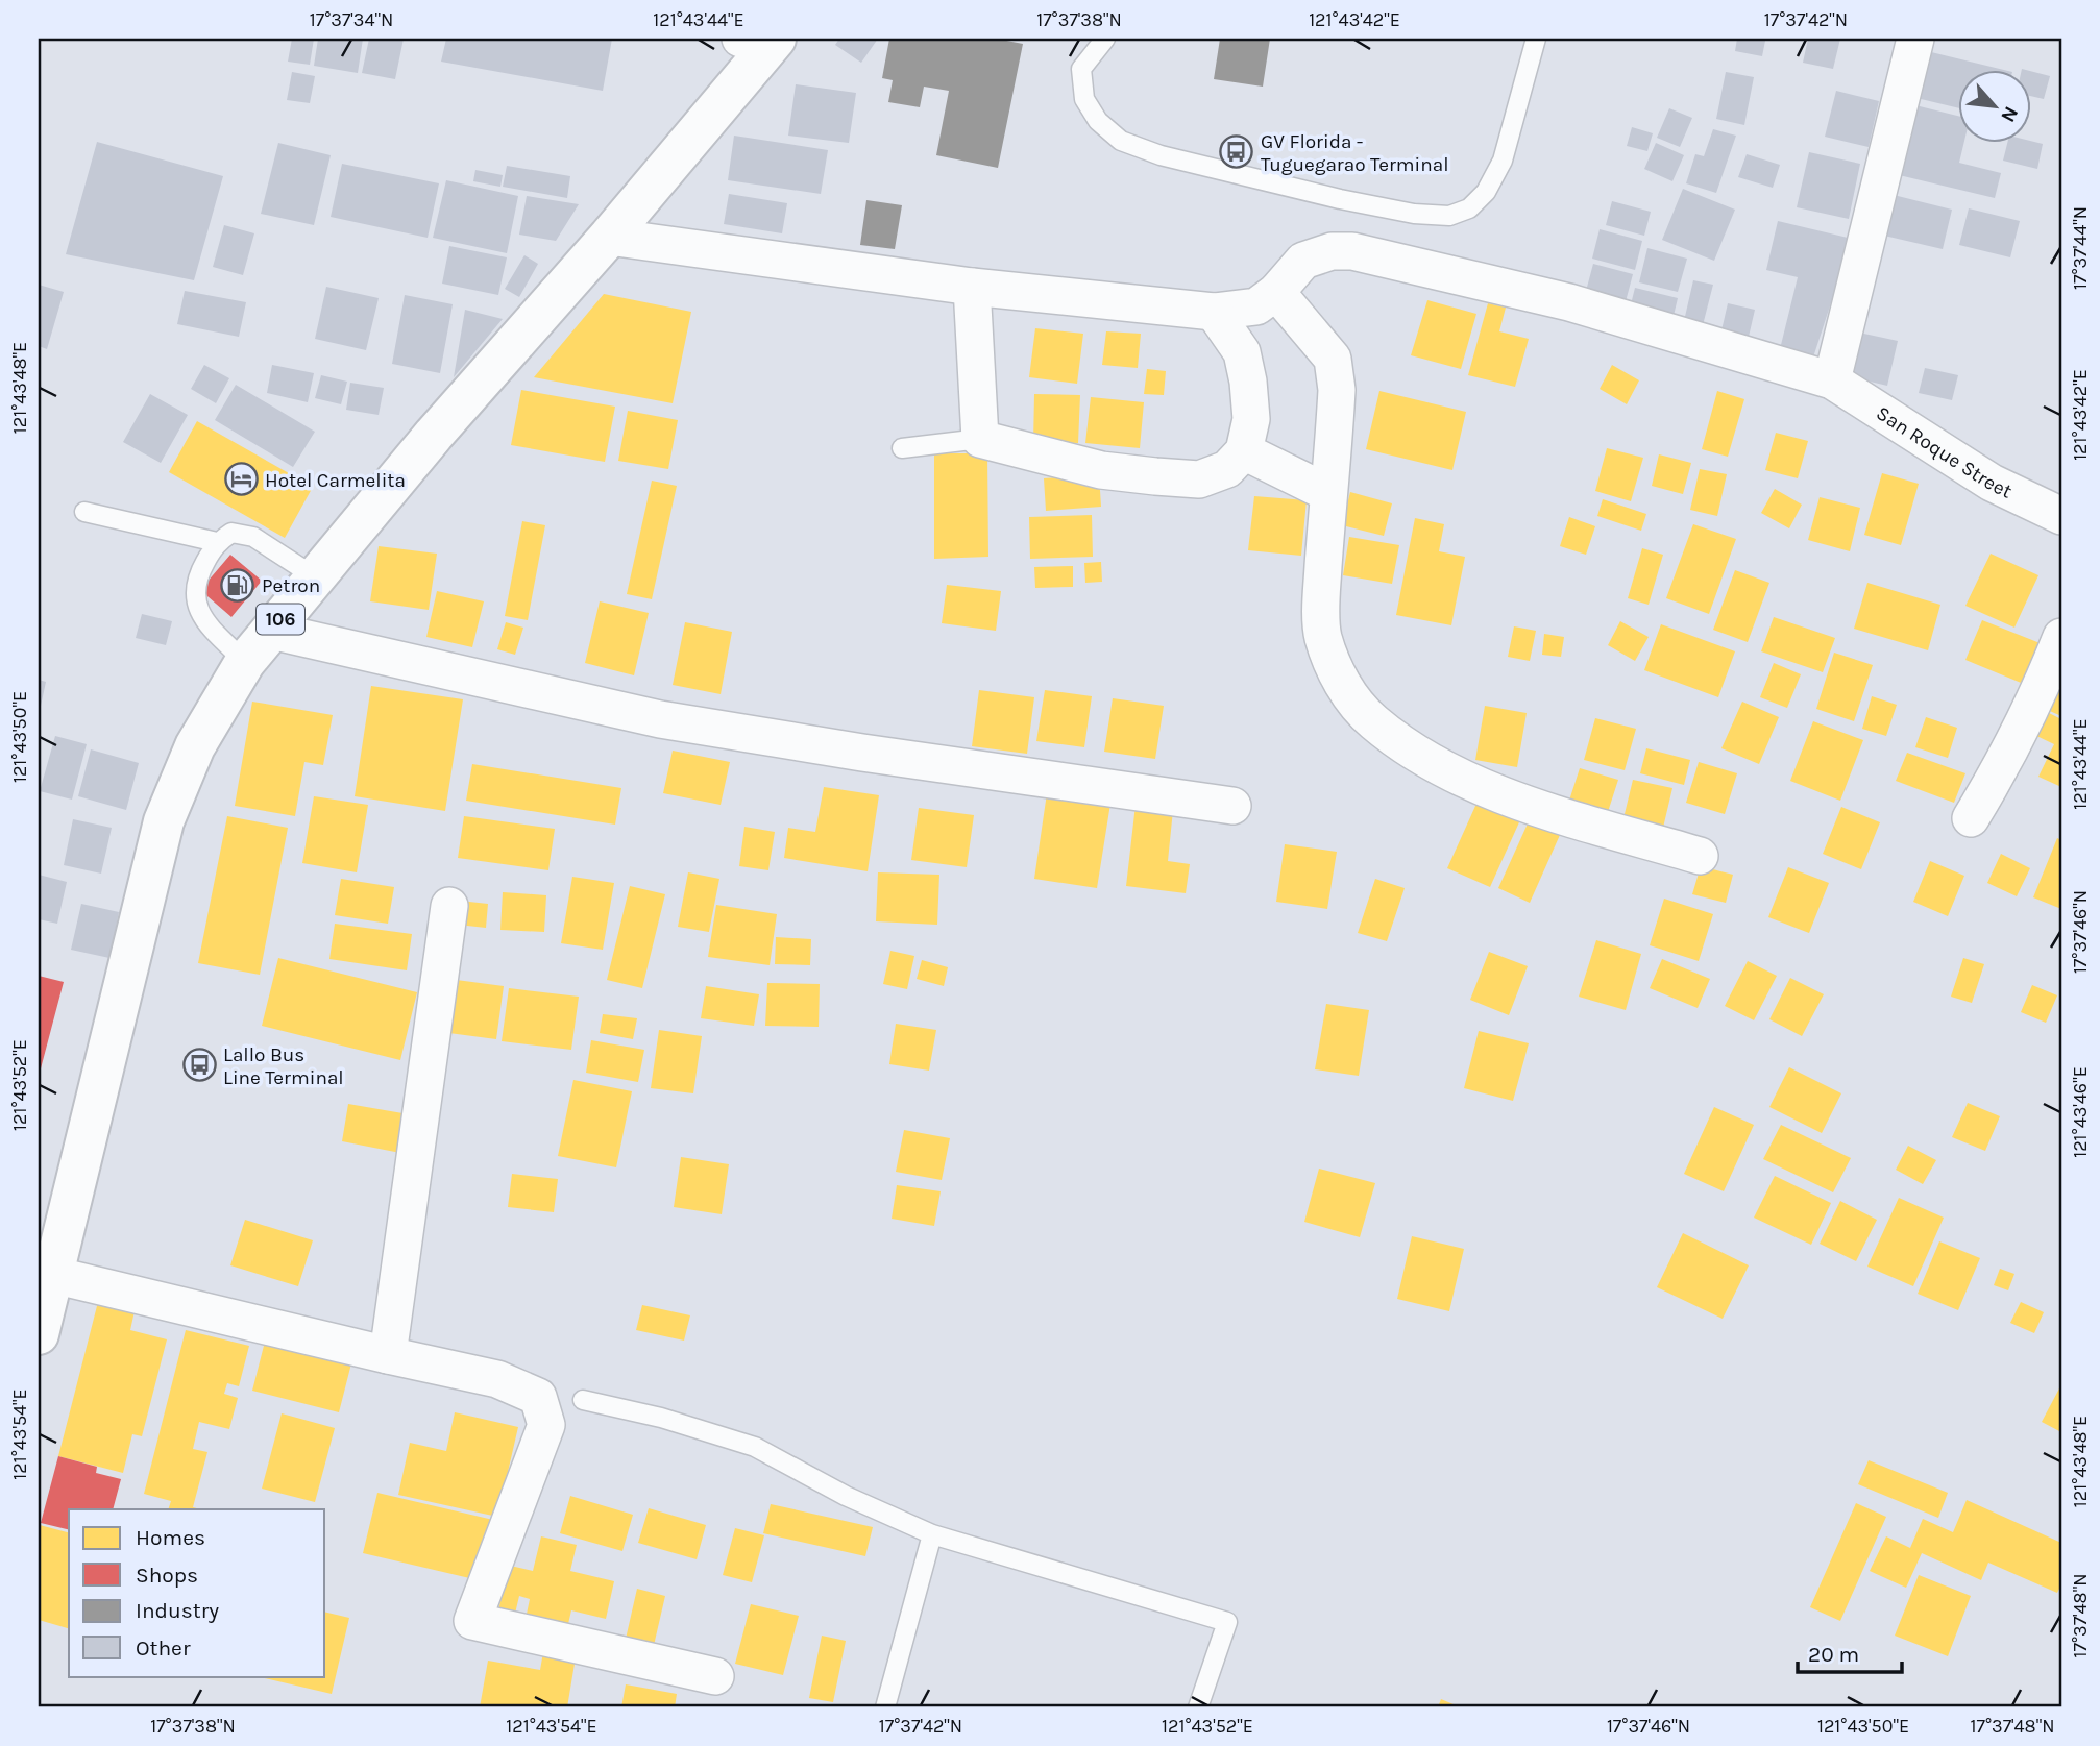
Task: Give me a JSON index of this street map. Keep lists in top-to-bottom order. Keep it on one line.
{"streets":{"highway":["106"],"street":["San Roque Street"]},"places":{"bus stop":["GV Florida - Tuguegarao Terminal","Lallo Bus Line Terminal"],"hotel":["Hotel Carmelita"],"fuel station":["Petron"]},"legend":["Homes","Shops","Industry","Other"],"scale_bar":"20 m","north":"bottom right","coordinates":["17°37'34\"N","121°43'44\"E","17°37'38\"N","121°43'42\"E","17°37'42\"N","17°37'44\"N","121°43'48\"E","121°43'50\"E","17°37'46\"N","121°43'52\"E","121°43'46\"E","121°43'54\"E","17°37'48\"N"]}
